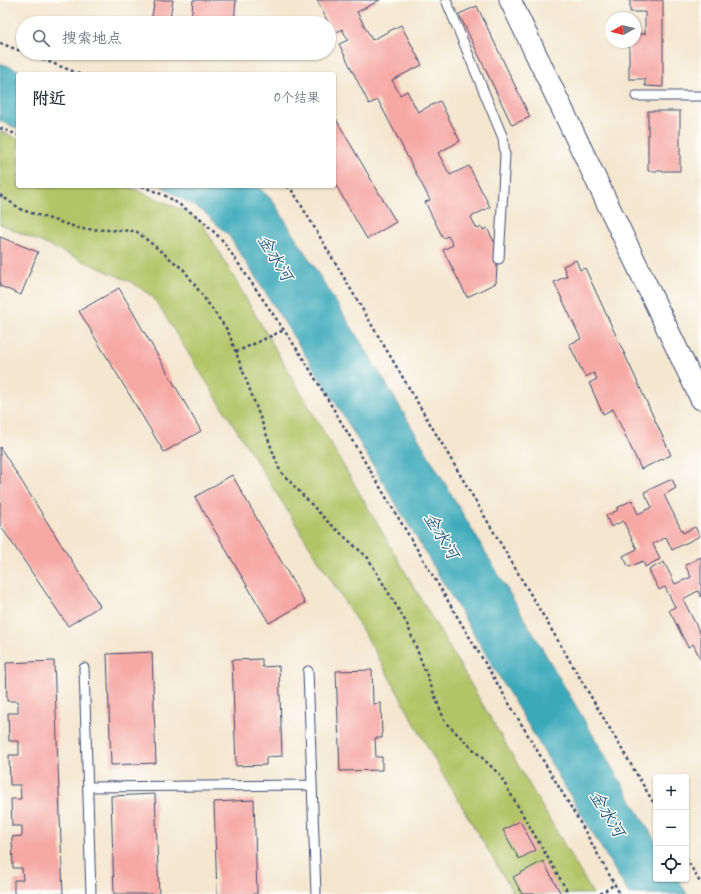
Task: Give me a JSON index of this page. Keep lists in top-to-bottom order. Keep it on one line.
{"water":["金水河"],"north":"left","page":{"search":"搜索地点","heading":["附近","0个结果"],"map_buttons":["+","−"]}}
